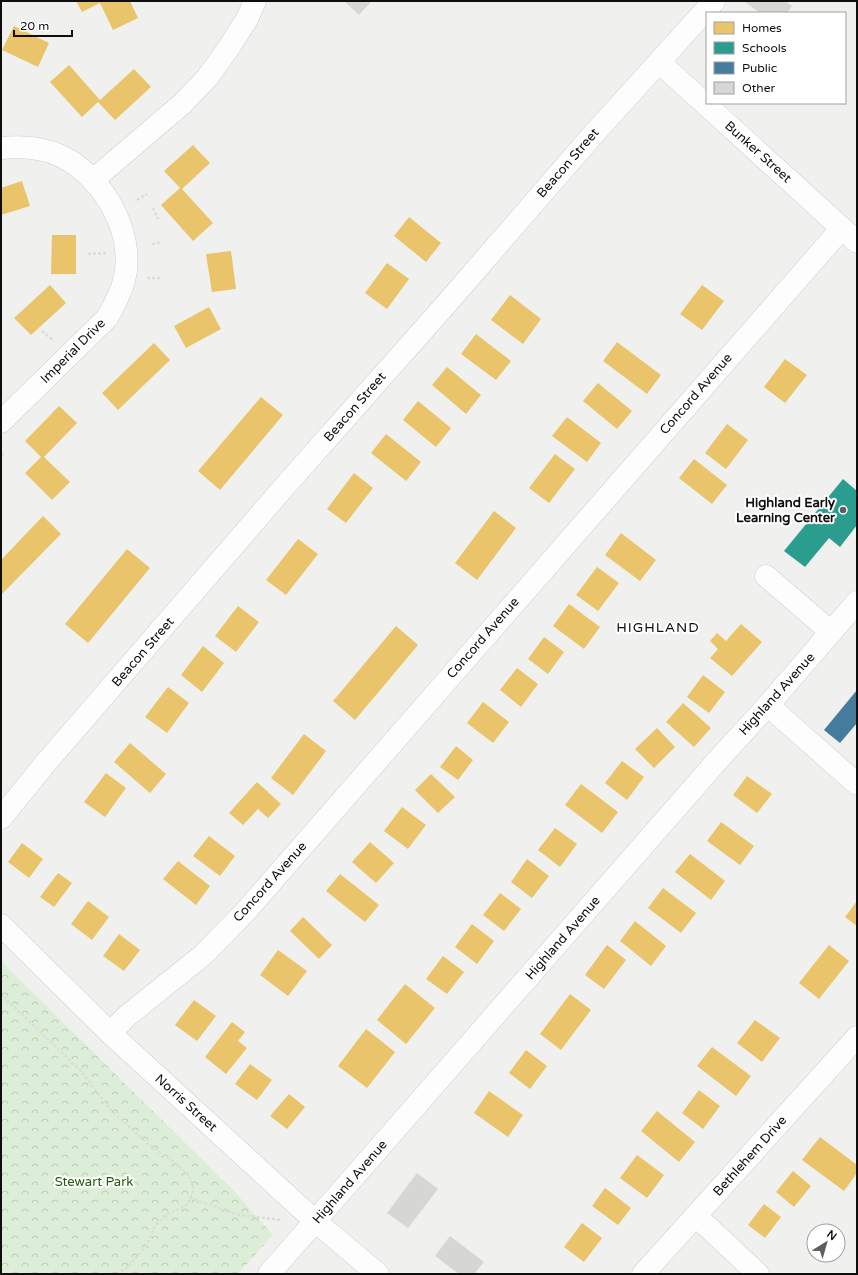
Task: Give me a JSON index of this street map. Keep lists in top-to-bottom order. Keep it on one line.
{"streets":{"street":["Bunker Street","Beacon Street","Imperial Drive","Concord Avenue","Highland Avenue","Norris Street","Bethlehem Drive"]},"crossings":[["Bunker Street","Beacon Street"],["Bunker Street","Concord Avenue"],["Concord Avenue","Norris Street"],["Highland Avenue","Norris Street"]],"districts":["HIGHLAND"],"parks":["Stewart Park"],"places":["Highland Early Learning Center"],"legend":["Homes","Schools","Public","Other"],"scale_bar":"20 m","north":"top right"}
